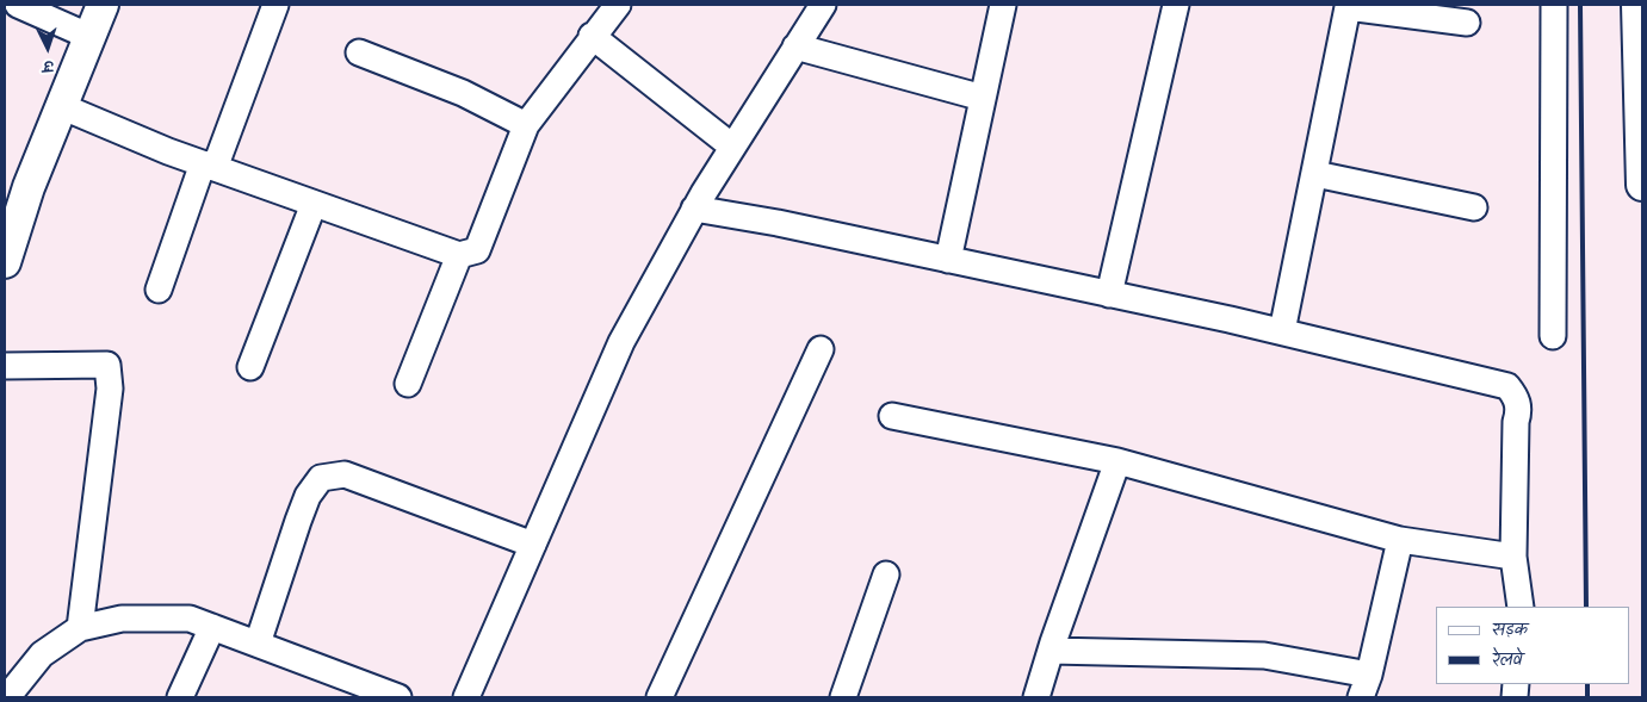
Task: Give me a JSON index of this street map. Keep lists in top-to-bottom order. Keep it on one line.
{"legend":["सड़क","रेलवे"],"north":"bottom"}
